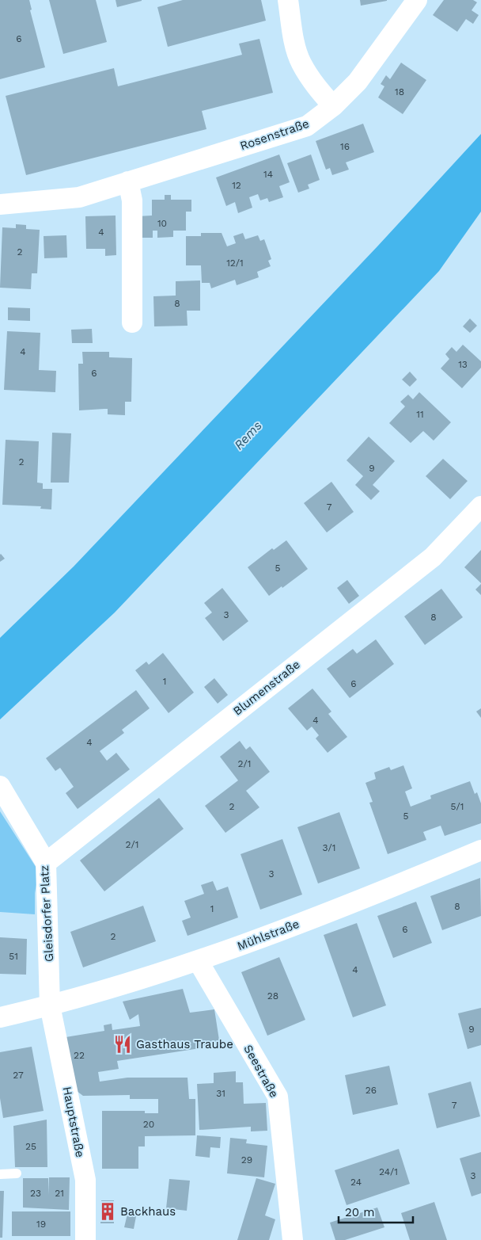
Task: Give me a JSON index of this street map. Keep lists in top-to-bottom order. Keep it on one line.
{"streets":{"street":["Rosenstraße","Blumenstraße","Gleisdorfer Platz","Mühlstraße","Seestraße","Hauptstraße"]},"crossings":[["Blumenstraße","Gleisdorfer Platz"],["Gleisdorfer Platz","Mühlstraße"],["Gleisdorfer Platz","Hauptstraße"],["Mühlstraße","Seestraße"],["Mühlstraße","Hauptstraße"]],"water":["Rems"],"places":{"restaurant":["Gasthaus Traube"],"building":["Backhaus"]},"house_numbers":["6","18","16","14","12","10","4","2","12/1","8","4","13","6","11","2","9","7","5","3","8","1","6","4","4","2/1","2","5/1","5","2/1","3/1","3","8","1","6","2","51","4","28","9","22","27","26","31","7","20","25","29","24/1","3","24","23","21","19"],"scale_bar":"20 m"}
